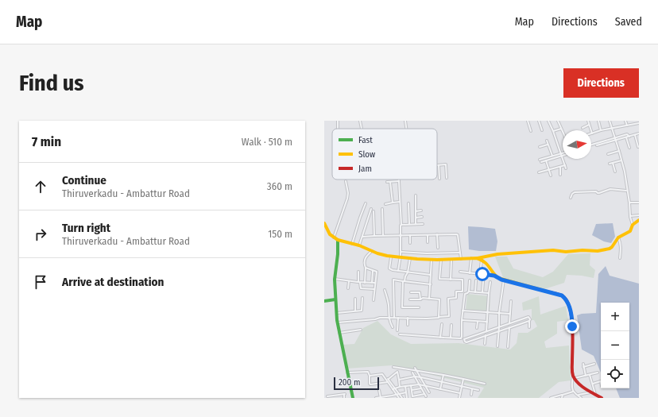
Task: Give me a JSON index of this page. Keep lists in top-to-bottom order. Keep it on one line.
{"legend":["Fast","Slow","Jam"],"scale_bar":"200 m","north":"right","page":{"header":"Map","nav":["Map","Directions","Saved"],"buttons":"Directions","title":"Find us","heading":["7 min","Walk · 510 m"],"list":[["Continue","Thiruverkadu - Ambattur Road","360 m"],["Turn right","Thiruverkadu - Ambattur Road","150 m"],"Arrive at destination"],"map_buttons":["+","−"],"scale":"200 m"}}
